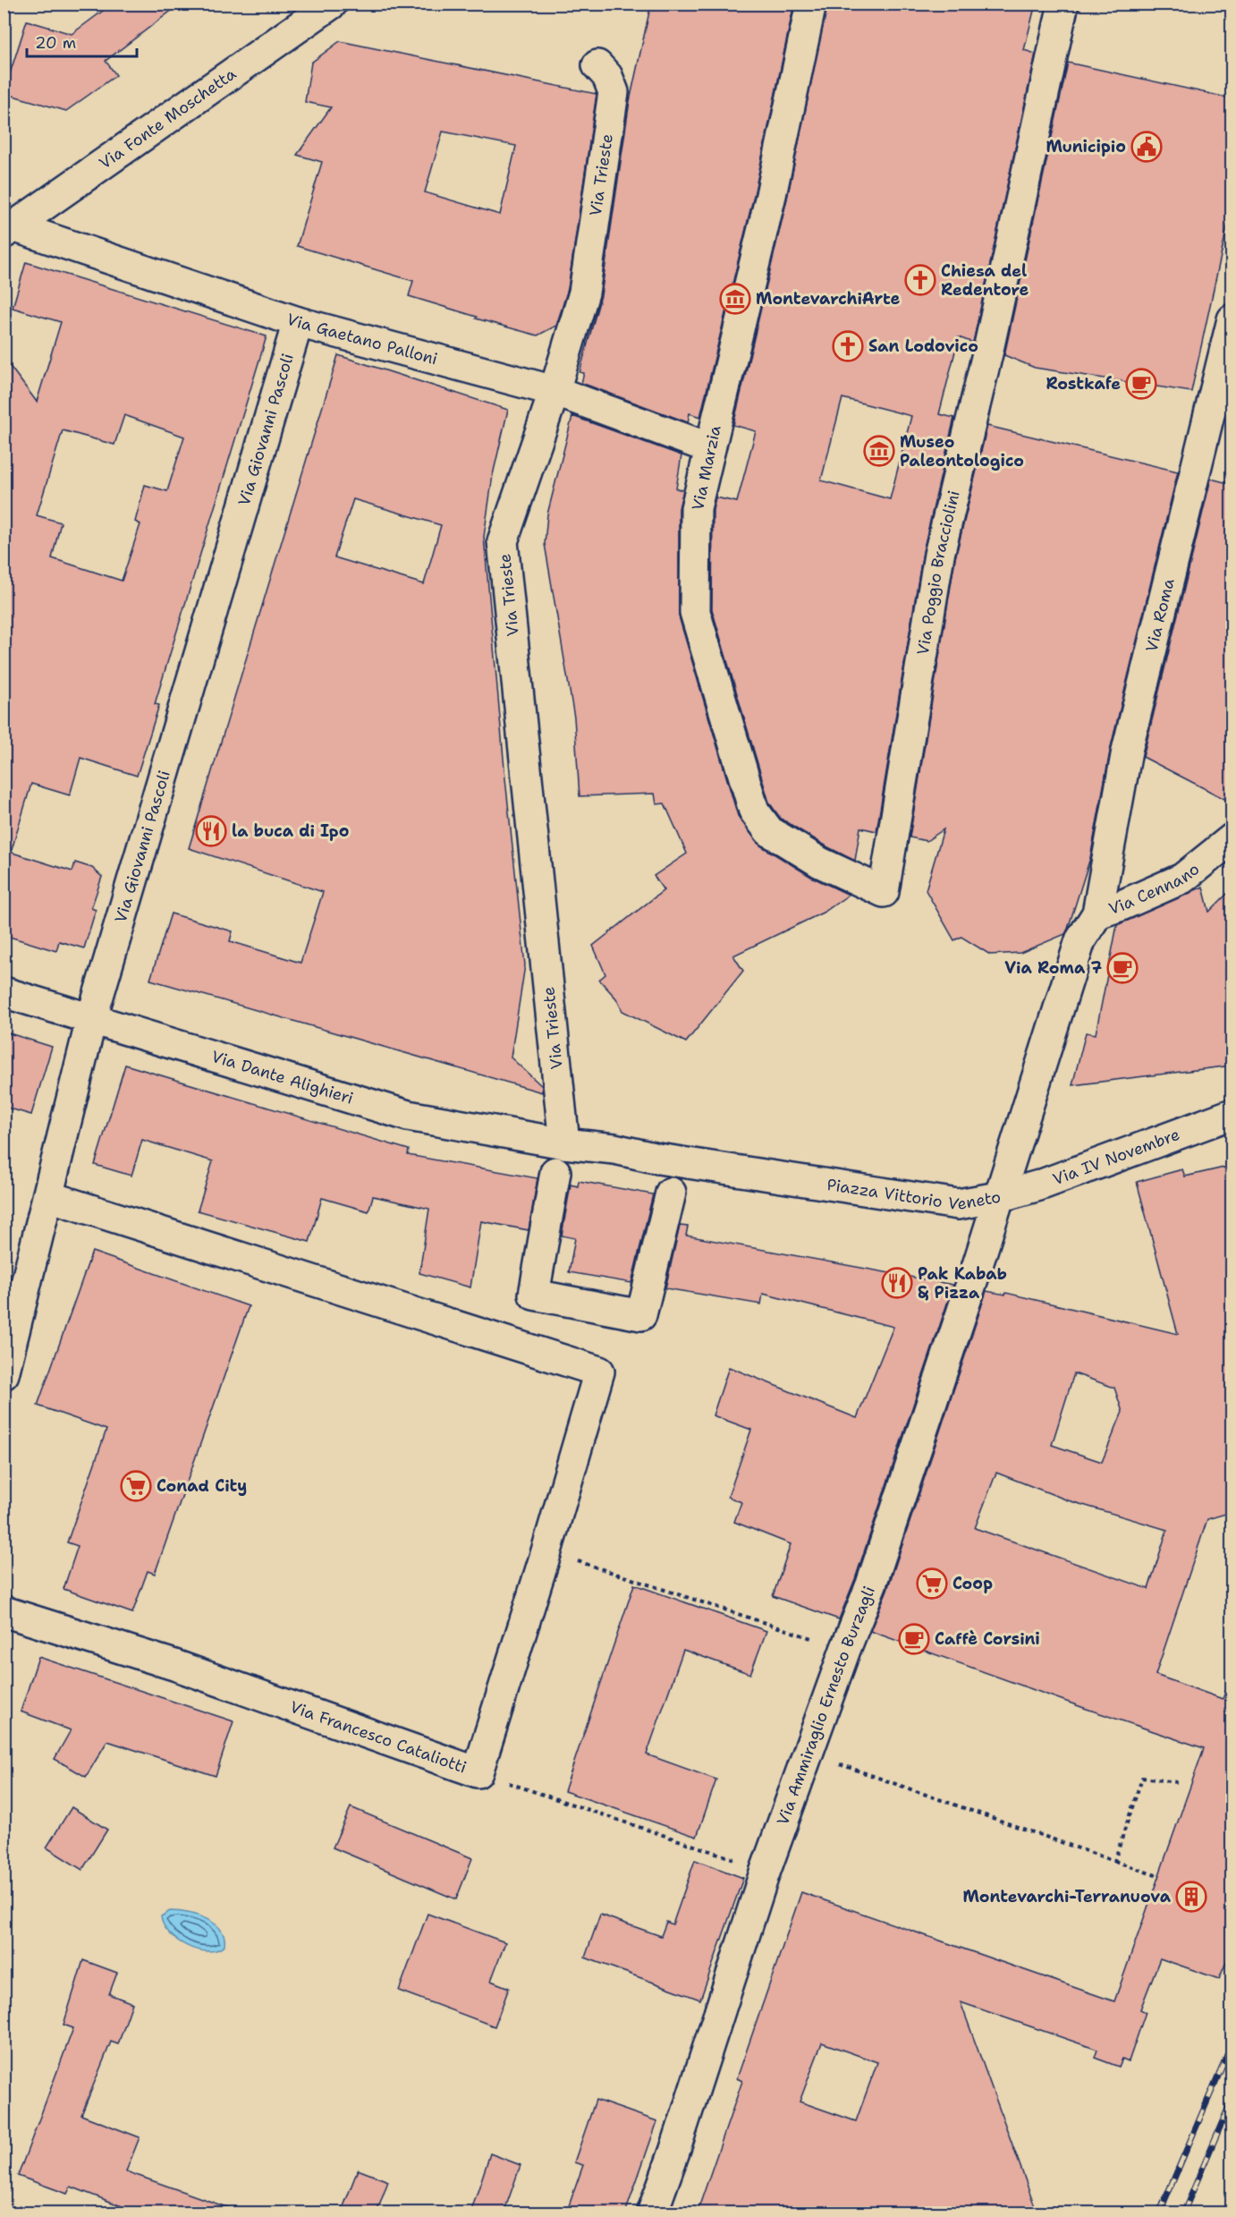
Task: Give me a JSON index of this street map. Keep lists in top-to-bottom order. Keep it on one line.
{"streets":{"street":["Via Fonte Moschetta","Via Trieste","Via Gaetano Palloni","Via Giovanni Pascoli","Via Marzia","Via Poggio Bracciolini","Via Roma","Via Cennano","Via Dante Alighieri","Via IV Novembre","Piazza Vittorio Veneto","Via Ammiraglio Ernesto Burzagli","Via Francesco Cataliotti"]},"crossings":[["Via Fonte Moschetta","Via Gaetano Palloni"],["Via Trieste","Via Gaetano Palloni"],["Via Trieste","Via Dante Alighieri"],["Via Trieste","Piazza Vittorio Veneto"],["Via Gaetano Palloni","Via Giovanni Pascoli"],["Via Gaetano Palloni","Via Marzia"],["Via Giovanni Pascoli","Via Dante Alighieri"],["Via Giovanni Pascoli","Via Francesco Cataliotti"],["Via Marzia","Via Poggio Bracciolini"],["Via Roma","Via Cennano"],["Via Roma","Piazza Vittorio Veneto"],["Via Cennano","Piazza Vittorio Veneto"],["Via Dante Alighieri","Piazza Vittorio Veneto"],["Via IV Novembre","Piazza Vittorio Veneto"],["Via IV Novembre","Via Ammiraglio Ernesto Burzagli"],["Piazza Vittorio Veneto","Via Ammiraglio Ernesto Burzagli"]],"places":{"public building":["Municipio"],"church":["Chiesa del Redentore","San Lodovico"],"museum":["MontevarchiArte","Museo Paleontologico"],"cafe":["Rostkafe","Via Roma 7","Caffè Corsini"],"restaurant":["la buca di Ipo","Pak Kabab & Pizza"],"supermarket":["Conad City","Coop"],"building":["Montevarchi-Terranuova"]},"scale_bar":"20 m"}
